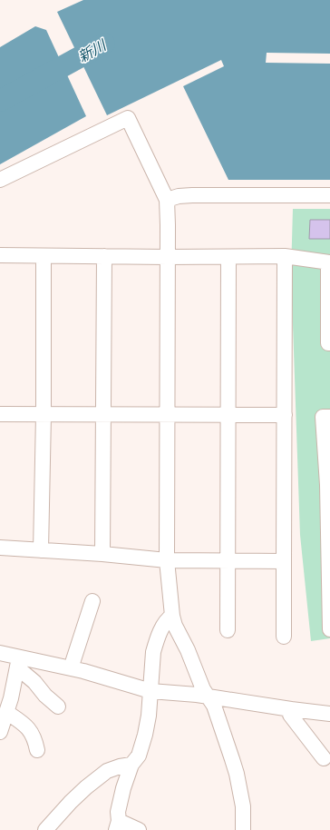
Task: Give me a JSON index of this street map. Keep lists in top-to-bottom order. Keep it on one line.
{"water":["新川"]}
